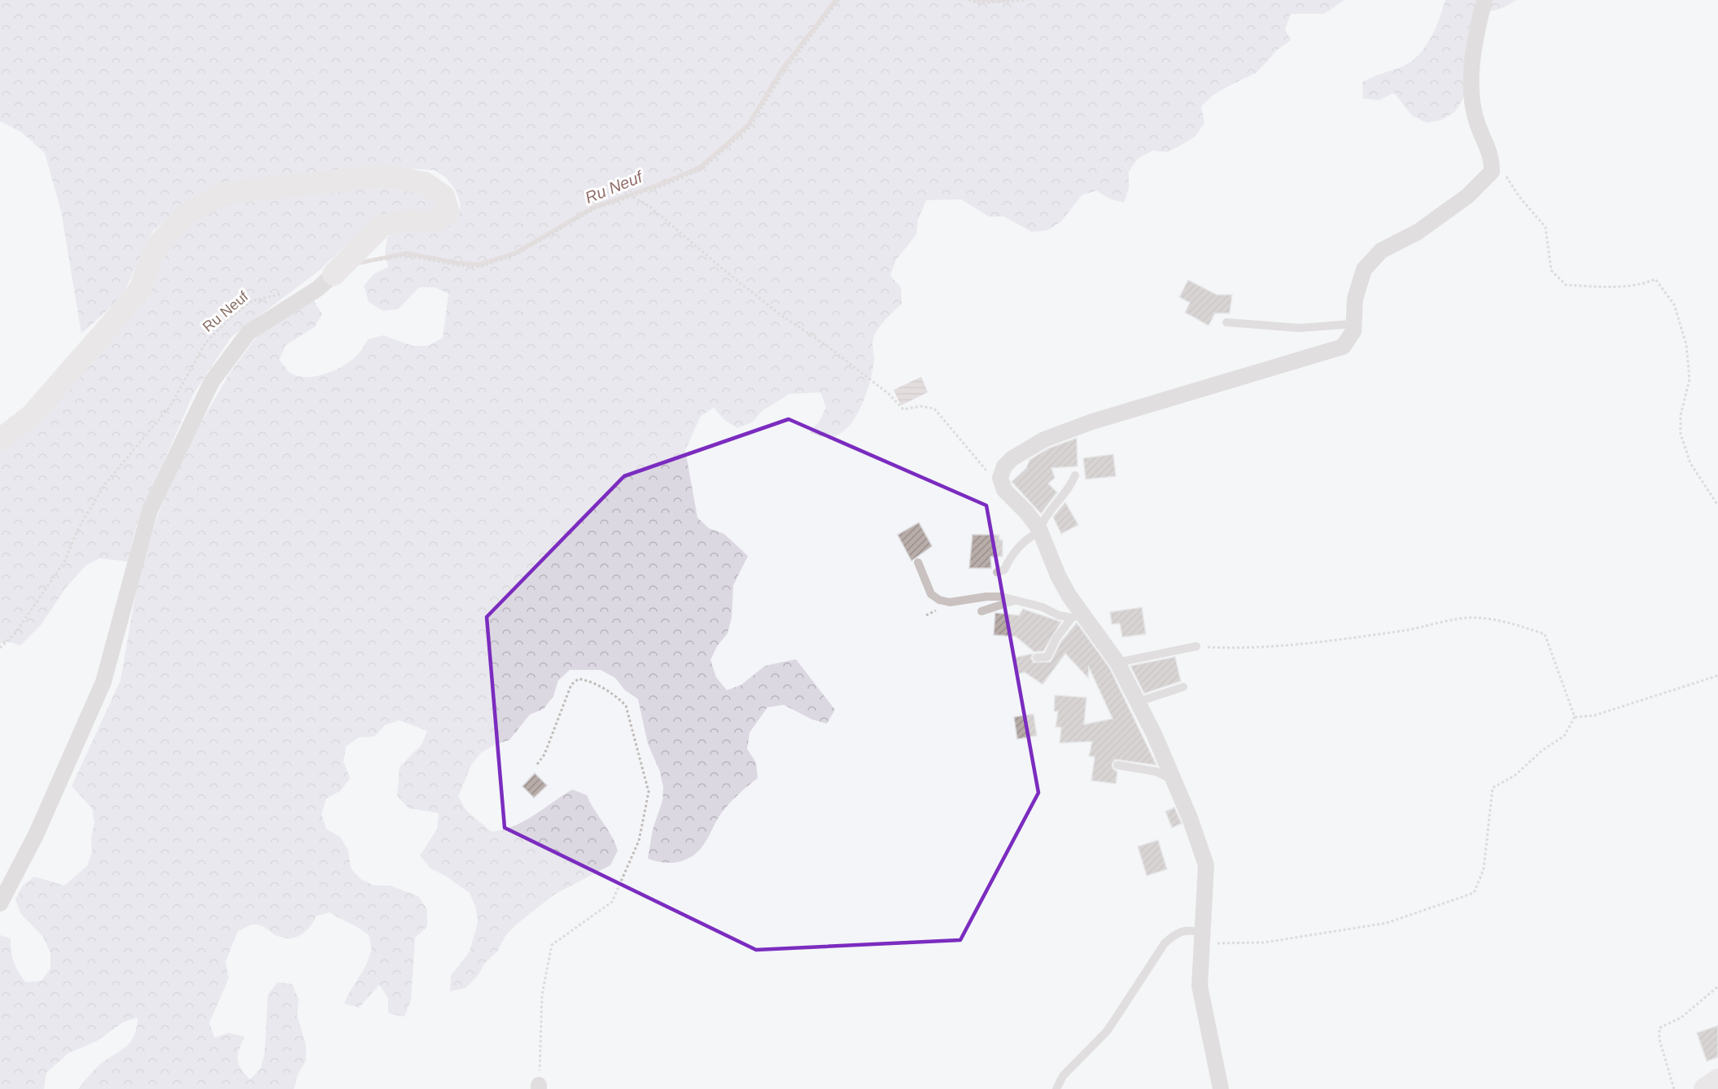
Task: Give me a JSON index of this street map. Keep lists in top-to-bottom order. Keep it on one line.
{"streets":{"path":["Ru Neuf"]},"water":["Ru Neuf"]}
